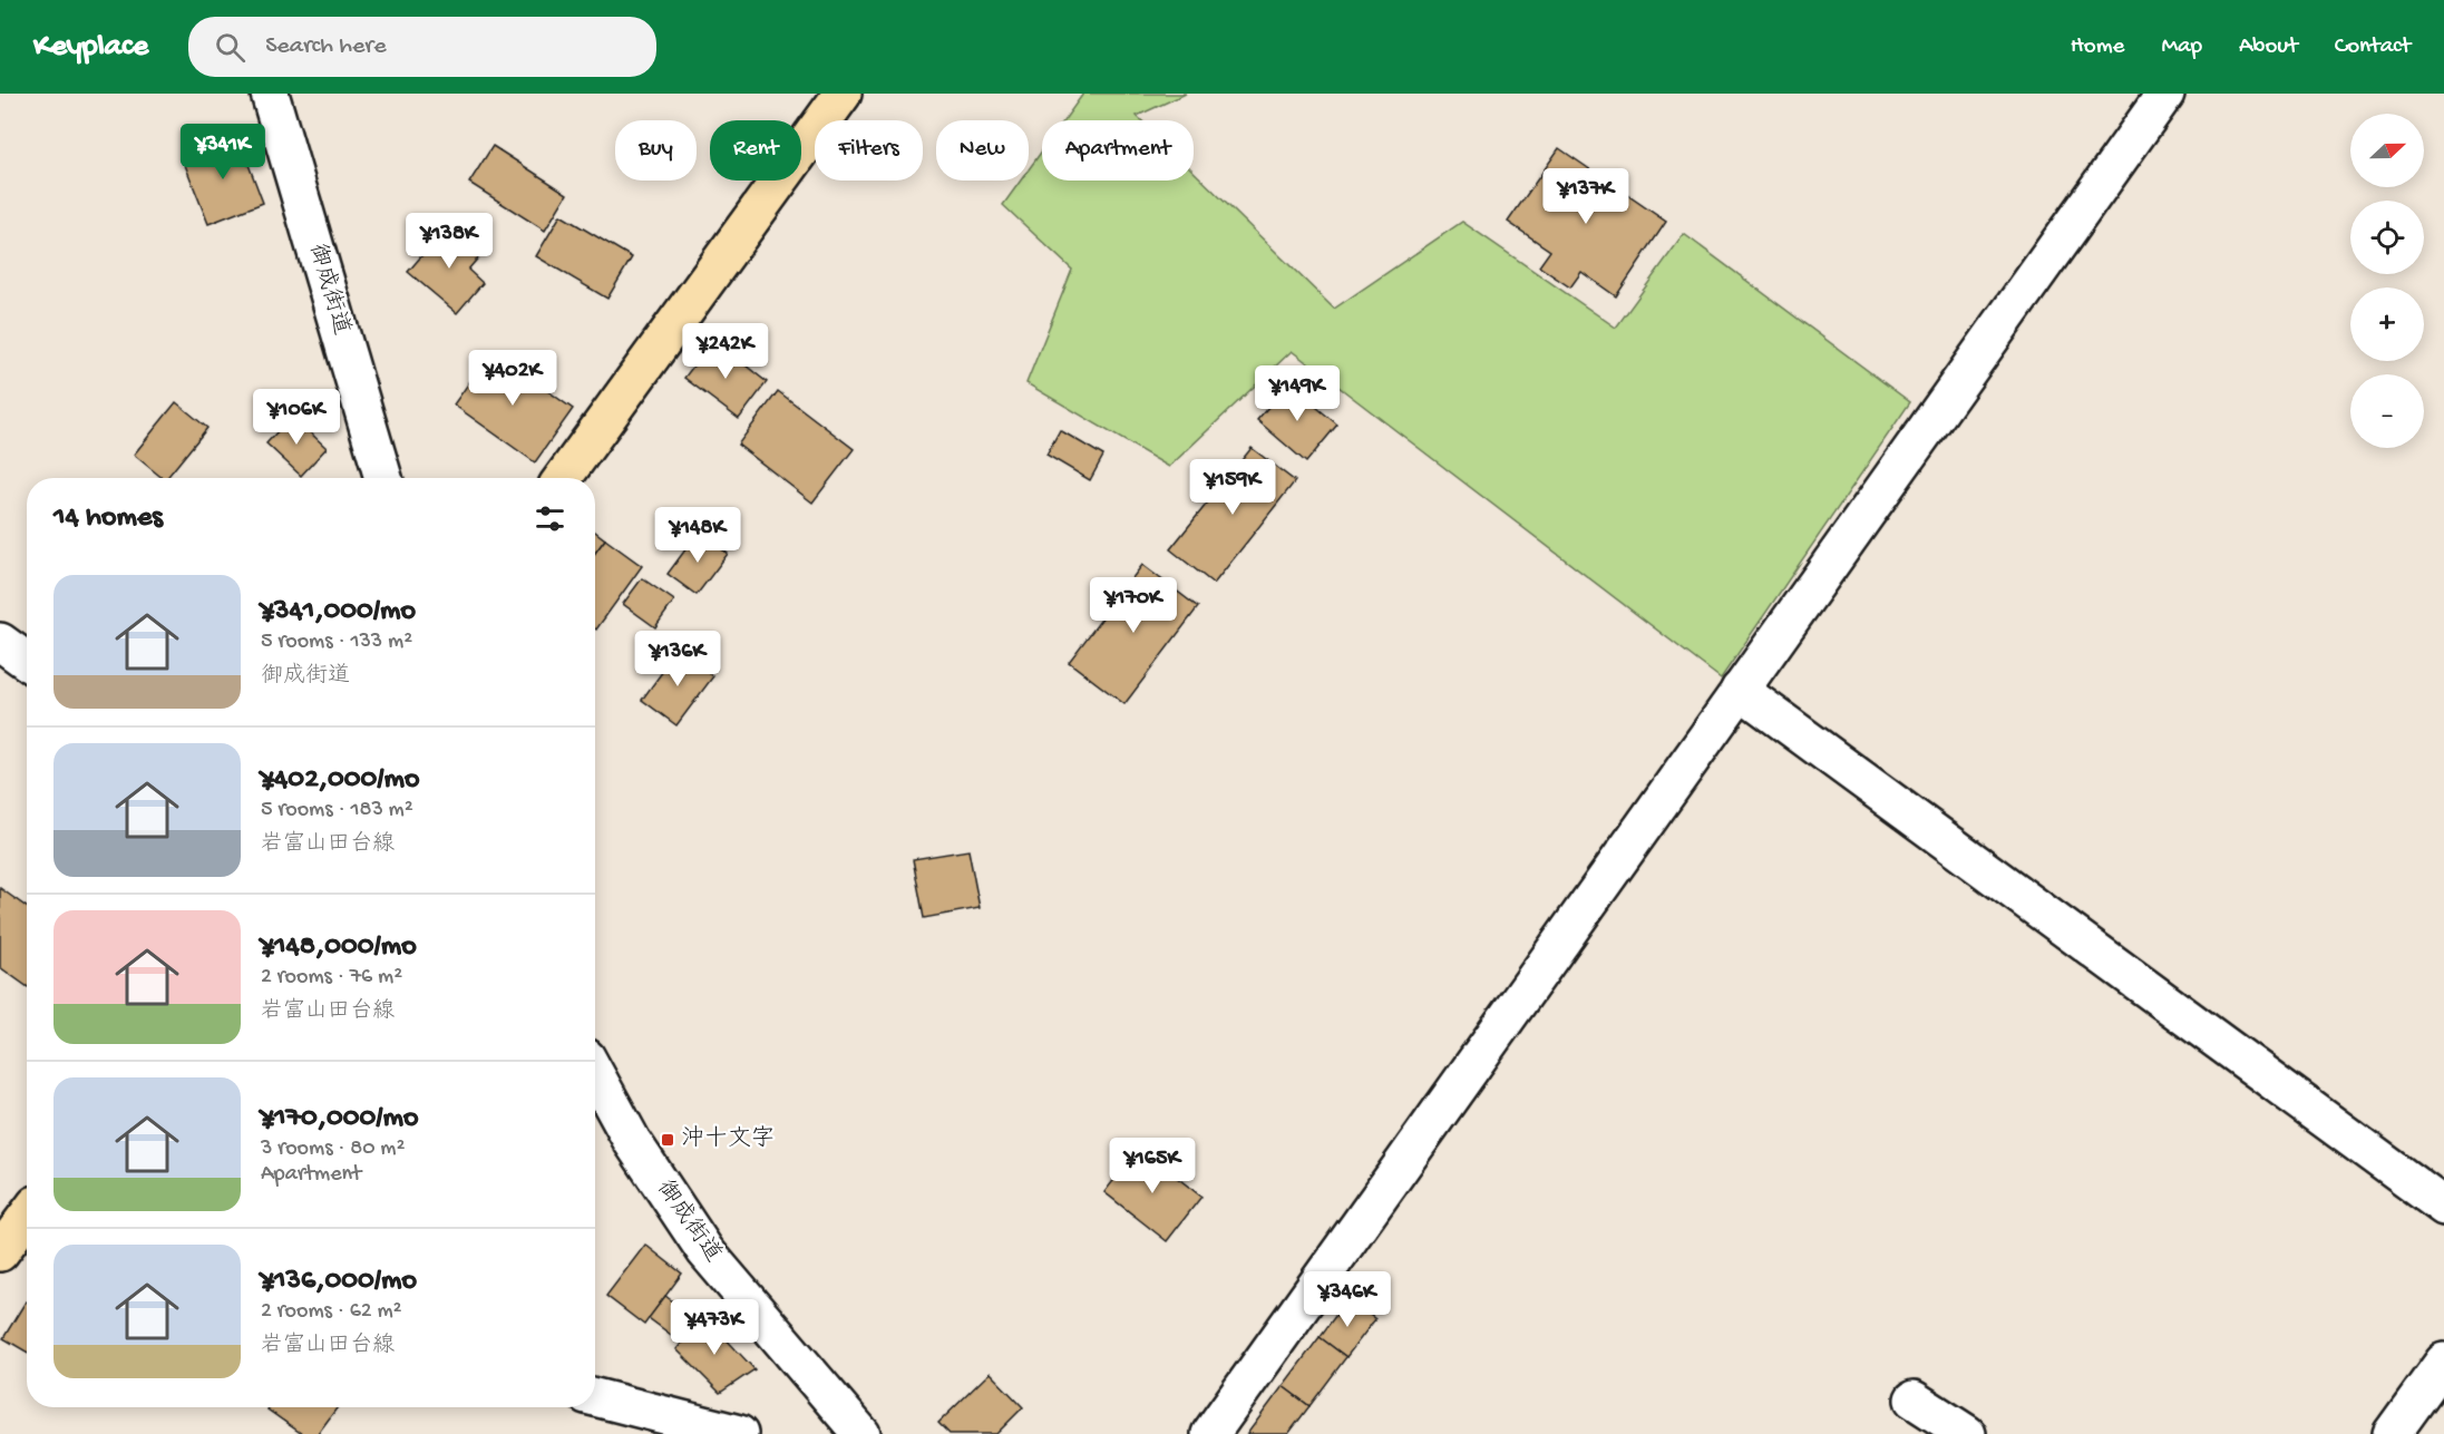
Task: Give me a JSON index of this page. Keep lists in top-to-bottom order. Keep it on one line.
{"streets":{"street":["御成街道"]},"places":{"transit":["沖十文字"]},"north":"right","page":{"header":"Keyplace","search":"Search here","nav":["Home","Map","About","Contact"],"map_buttons":["+","−"],"chip":["Buy","Rent","Filters","New","Apartment"],"price":["¥341K","¥137K","¥138K","¥242K","¥402K","¥149K","¥106K","¥159K","¥148K","¥170K","¥136K","¥165K","¥346K","¥473K"],"heading":"14 homes","list":[{"name":"¥341,000/mo","note":"5 rooms · 133 m² · 御成街道"},{"name":"¥402,000/mo","note":"5 rooms · 183 m² · 岩富山田台線"},{"name":"¥148,000/mo","note":"2 rooms · 76 m² · 岩富山田台線"},{"name":"¥170,000/mo","note":"3 rooms · 80 m² · Apartment"},{"name":"¥136,000/mo","note":"2 rooms · 62 m² · 岩富山田台線"}]}}
